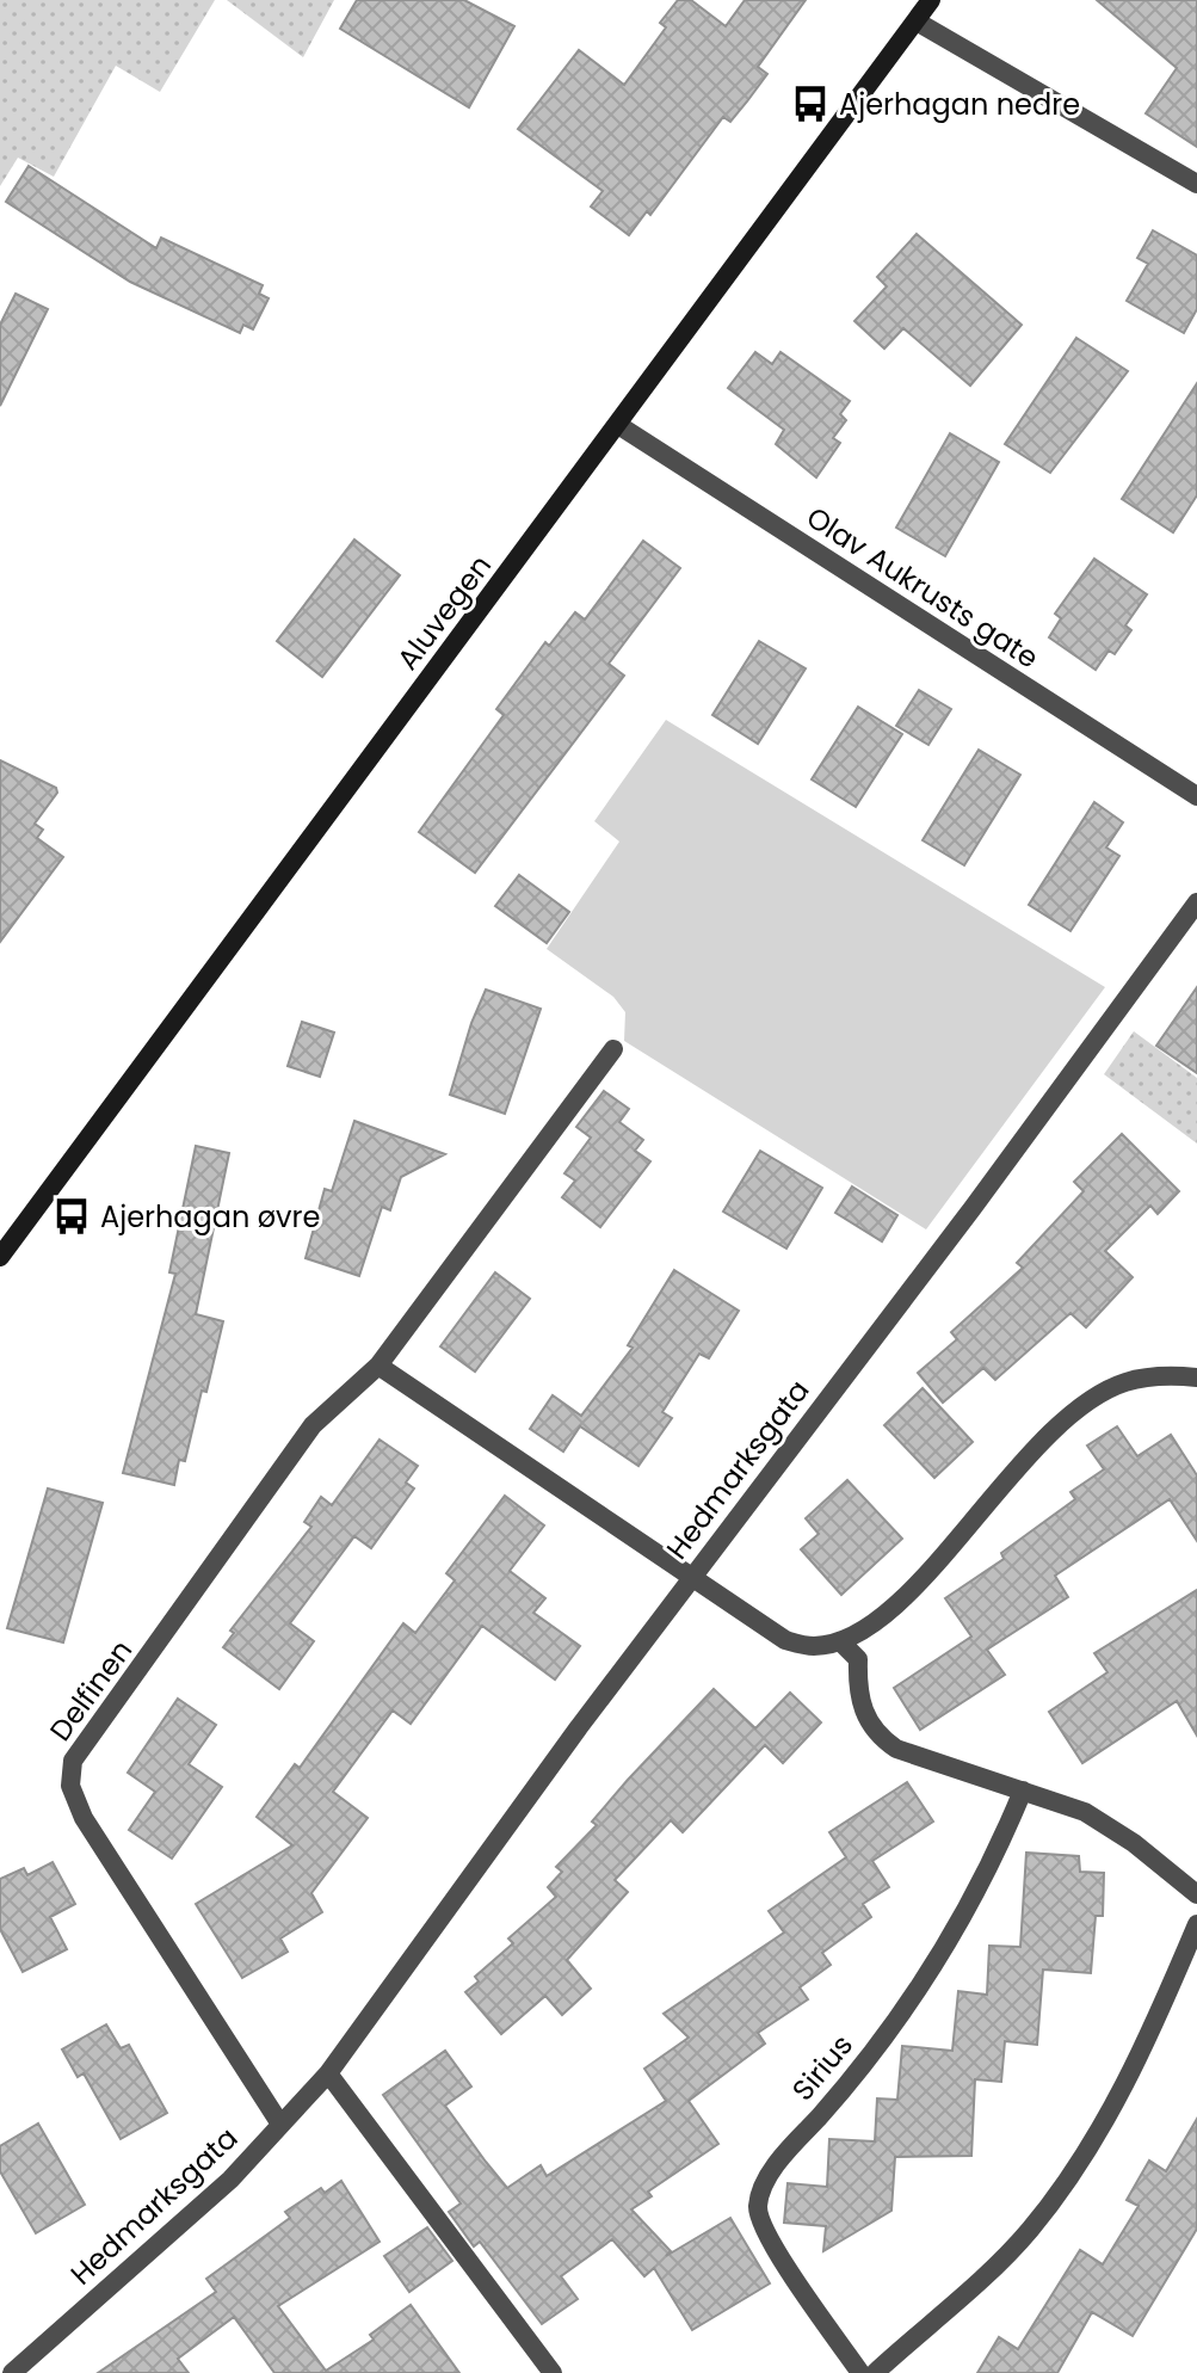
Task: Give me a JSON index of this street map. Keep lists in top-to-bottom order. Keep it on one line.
{"streets":{"main road":["Aluvegen"],"street":["Olav Aukrusts gate","Hedmarksgata","Delfinen","Sirius"]},"crossings":[["Olav Aukrusts gate","Aluvegen"],["Hedmarksgata","Delfinen"]],"places":{"bus stop":["Ajerhagan nedre","Ajerhagan øvre"]}}
